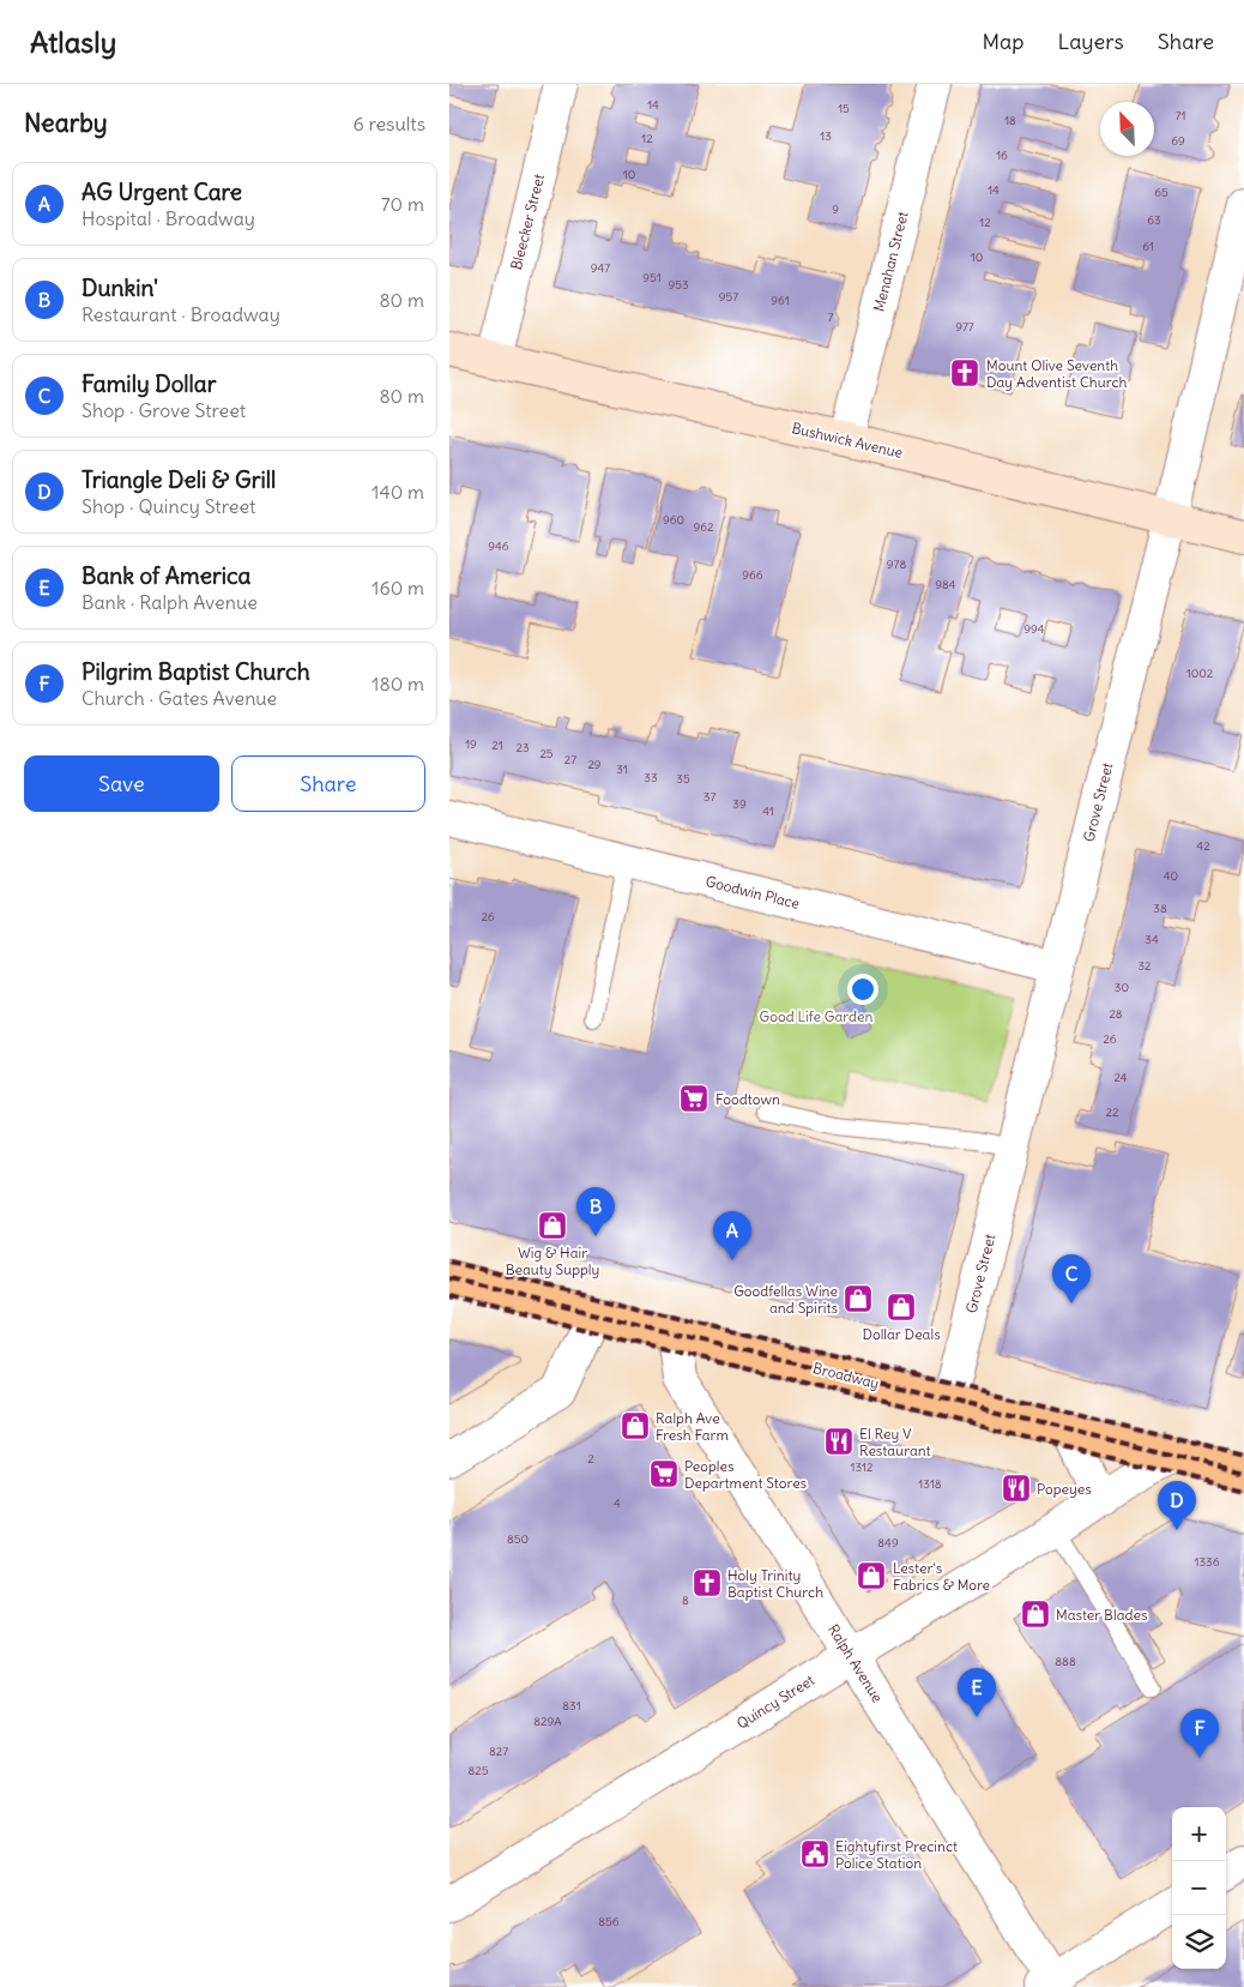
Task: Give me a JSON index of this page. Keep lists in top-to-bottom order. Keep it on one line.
{"streets":{"main road":["Bushwick Avenue","Broadway"],"street":["Bleecker Street","Menahan Street","Grove Street","Goodwin Place","Ralph Avenue","Quincy Street"]},"crossings":[["Bleecker Street","Bushwick Avenue"],["Menahan Street","Bushwick Avenue"],["Bushwick Avenue","Grove Street"],["Grove Street","Goodwin Place"],["Grove Street","Broadway"],["Broadway","Ralph Avenue"],["Broadway","Quincy Street"],["Ralph Avenue","Quincy Street"]],"parks":["Good Life Garden"],"places":{"church":["Mount Olive Seventh Day Adventist Church","Holy Trinity Baptist Church"],"supermarket":["Foodtown","Peoples Department Stores"],"shop":["Wig & Hair Beauty Supply","Goodfellas Wine and Spirits","Dollar Deals","Ralph Ave Fresh Farm","Lester's Fabrics & More","Master Blades"],"restaurant":["El Rey V Restaurant","Popeyes"],"public building":["Eightyfirst Precinct Police Station"]},"house_numbers":["14","15","71","18","13","12","69","16","10","14","65","9","63","12","61","10","947","951","953","957","961","7","977","960","962","946","978","966","984","994","1002","19","21","23","25","27","29","31","33","35","37","39","41","42","40","38","26","34","32","30","28","26","24","22","2","1312","1318","4","850","849","1336","8","888","831","829A","827","825","856"],"north":"top left","page":{"header":"Atlasly","nav":["Map","Layers","Share"],"heading":["Nearby","6 results"],"list":[{"mark":"A","name":"AG Urgent Care","note":"Hospital · Broadway","value":"70 m"},{"mark":"B","name":"Dunkin'","note":"Restaurant · Broadway","value":"80 m"},{"mark":"C","name":"Family Dollar","note":"Shop · Grove Street","value":"80 m"},{"mark":"D","name":"Triangle Deli & Grill","note":"Shop · Quincy Street","value":"140 m"},{"mark":"E","name":"Bank of America","note":"Bank · Ralph Avenue","value":"160 m"},{"mark":"F","name":"Pilgrim Baptist Church","note":"Church · Gates Avenue","value":"180 m"}],"buttons":["Save","Share"],"pins":["B","A","C","D","E","F"],"map_buttons":["+","−"]}}
